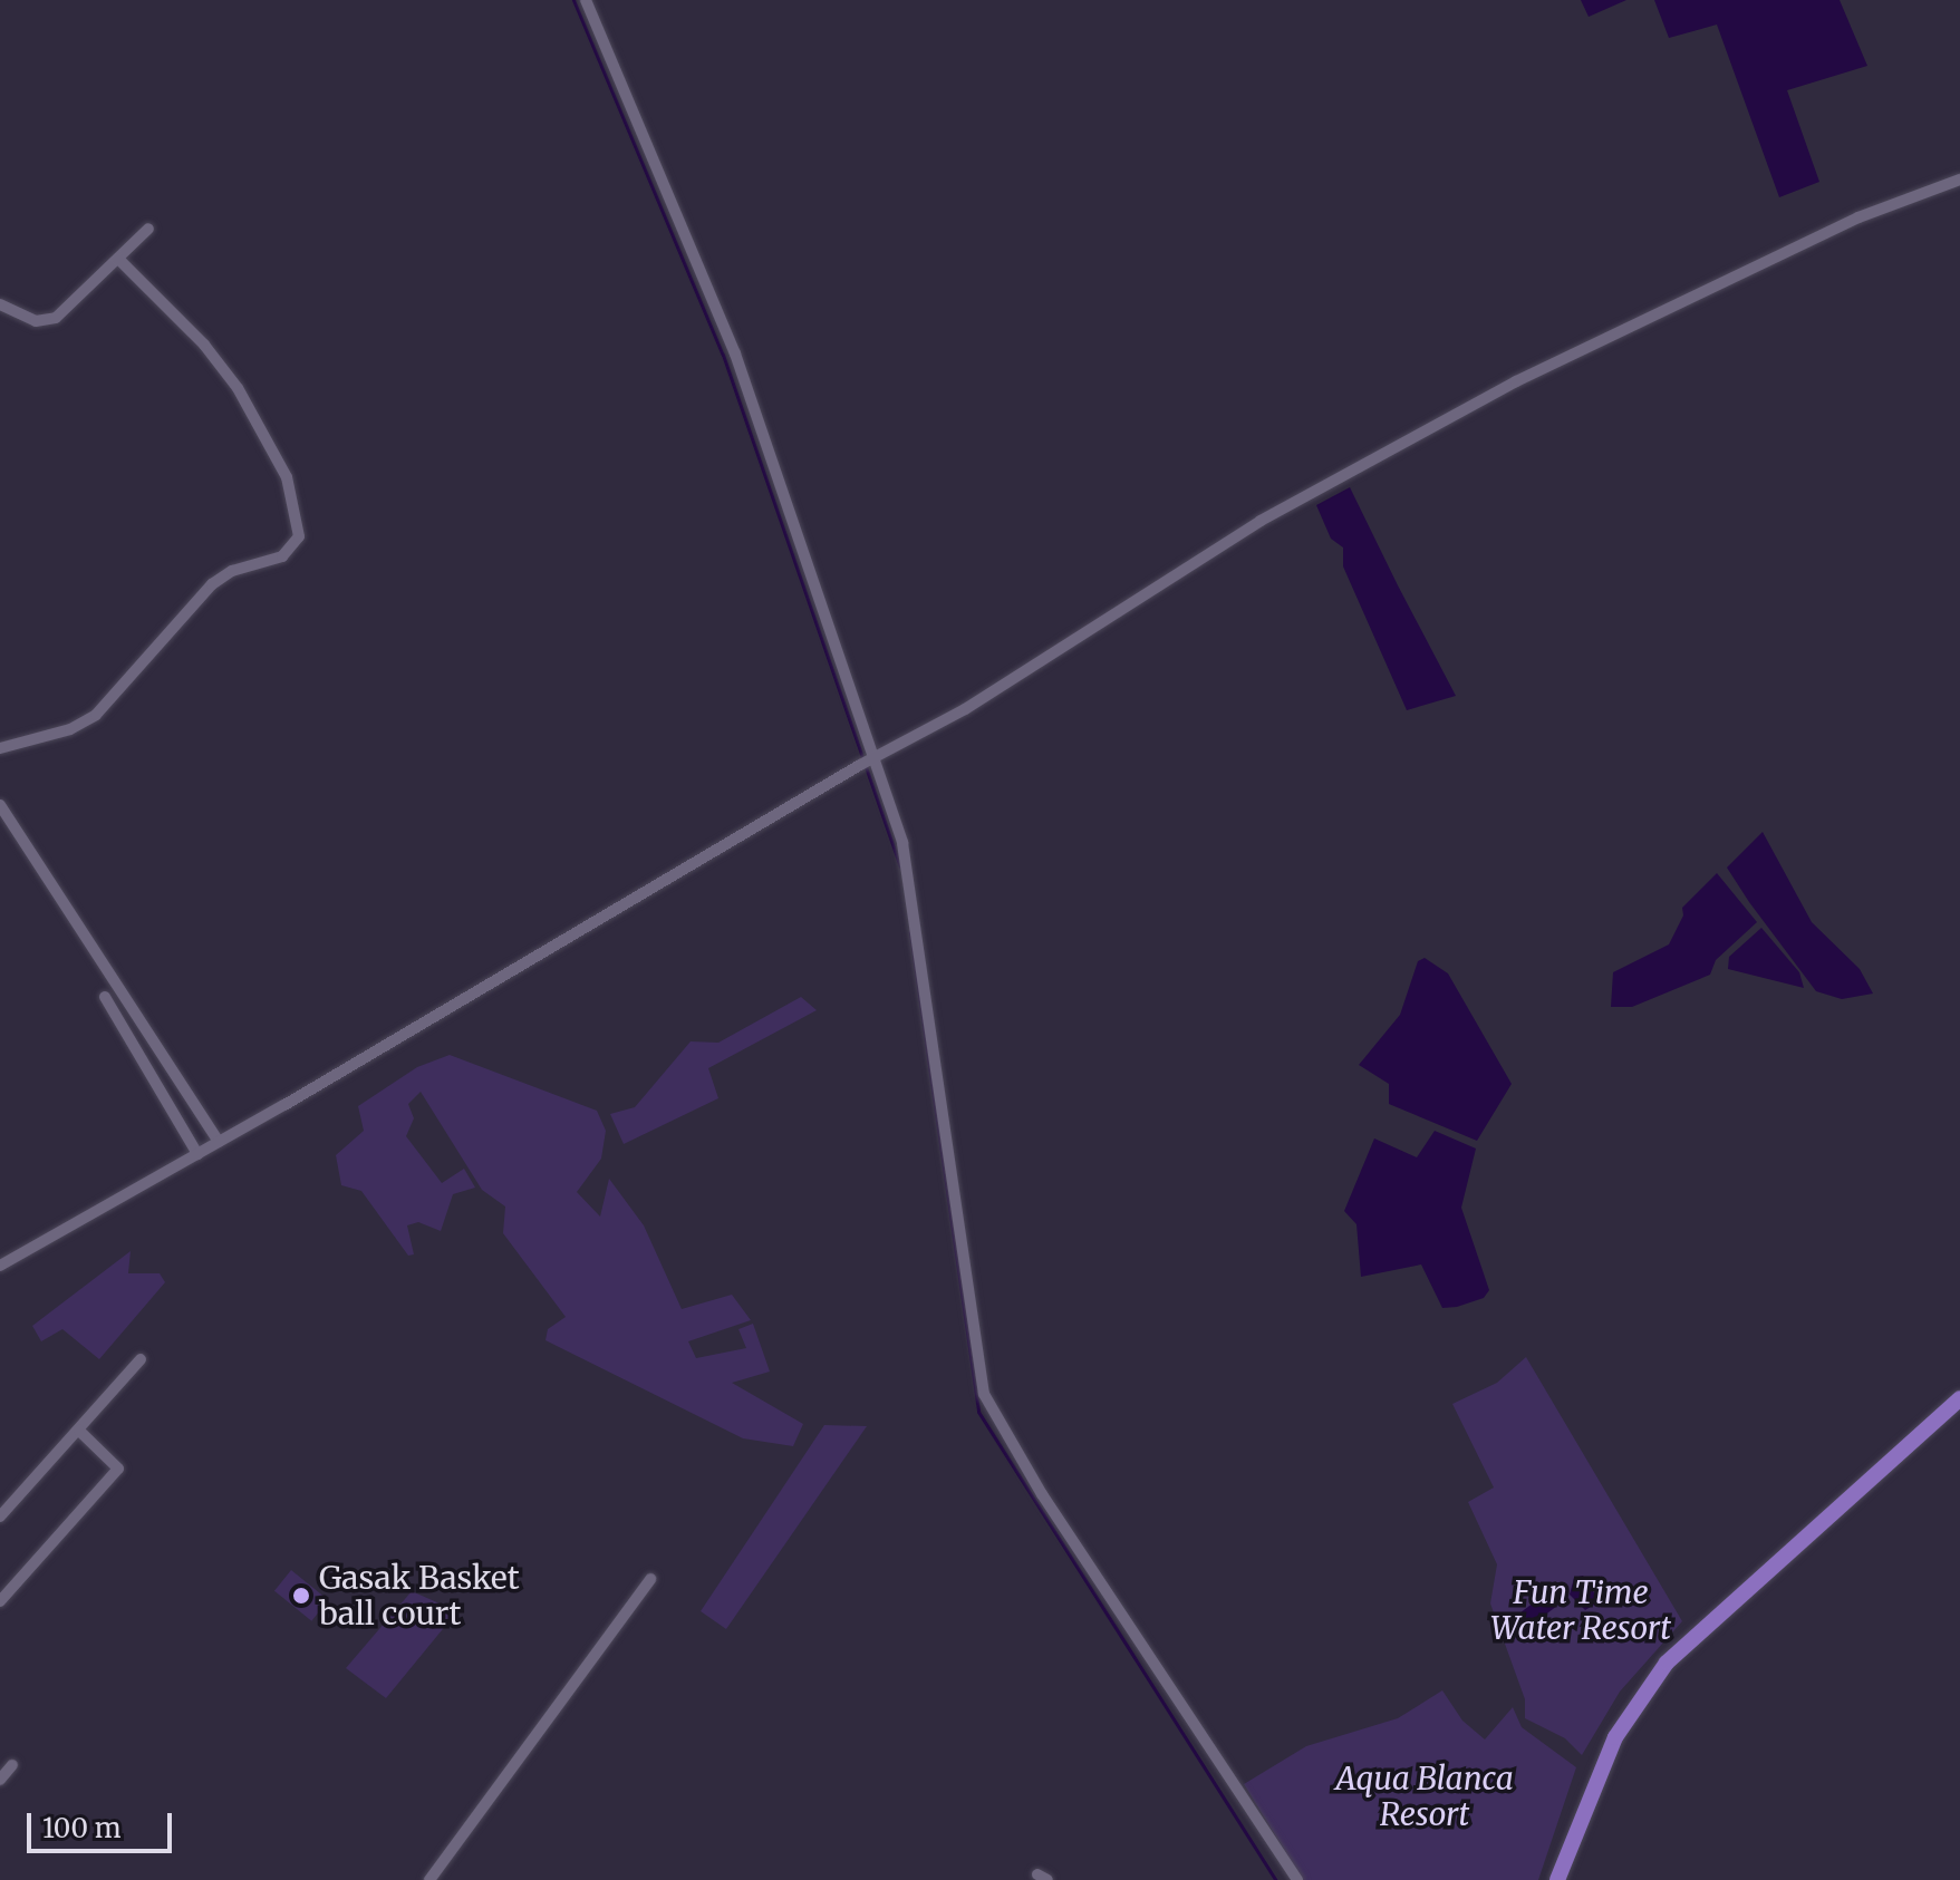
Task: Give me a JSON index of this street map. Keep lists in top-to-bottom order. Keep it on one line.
{"parks":["Fun Time Water Resort","Aqua Blanca Resort"],"places":["Gasak Basket ball court"],"scale_bar":"100 m"}
